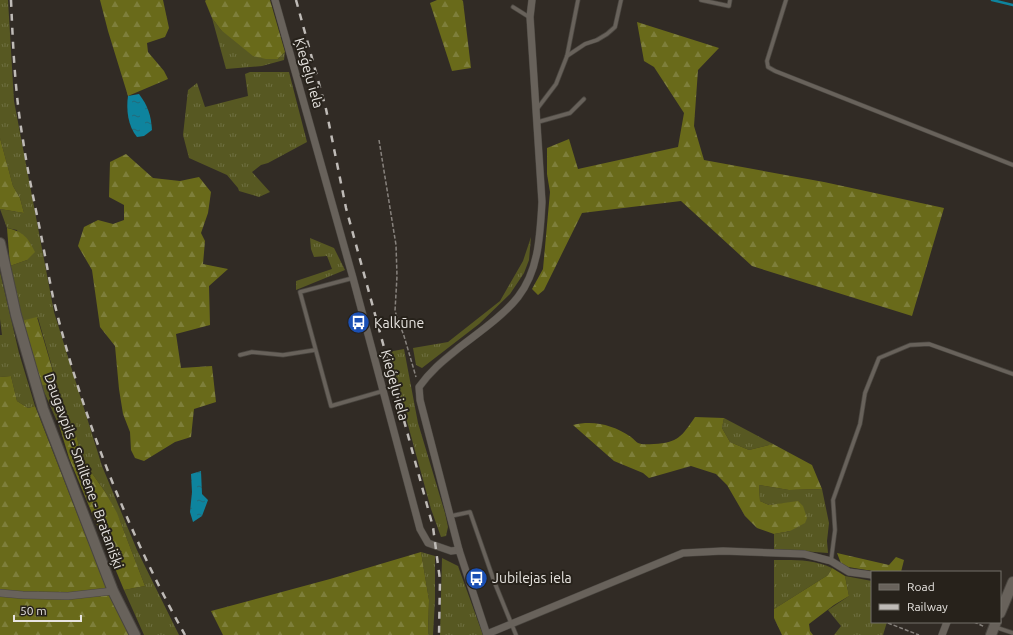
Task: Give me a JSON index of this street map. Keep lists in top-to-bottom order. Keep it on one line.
{"streets":{"main road":["Daugavpils - Smiltene - Bratanišķi"],"street":["Ķieģeļu iela"]},"places":{"bus stop":["Kalkūne","Jubilejas iela"]},"legend":["Road","Railway"],"scale_bar":"50 m"}
